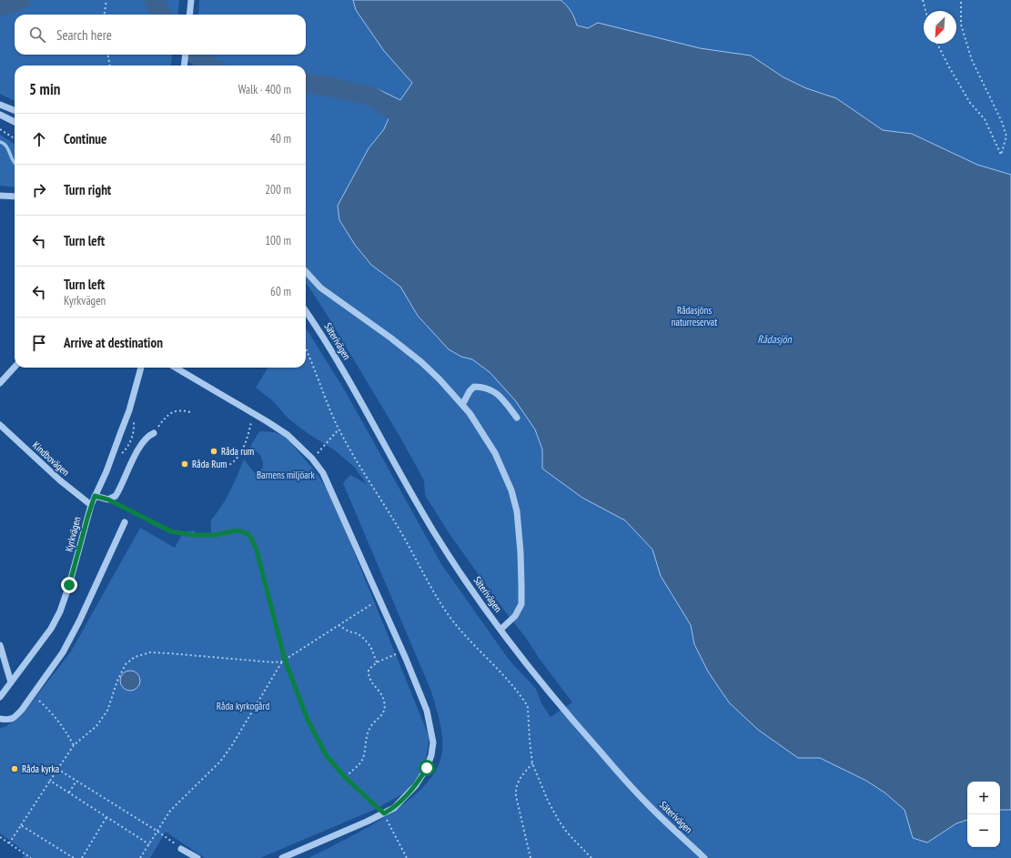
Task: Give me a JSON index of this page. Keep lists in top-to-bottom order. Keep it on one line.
{"streets":{"street":["Säterivägen","Kindbovägen","Kyrkvägen"]},"crossings":[["Kindbovägen","Kyrkvägen"]],"water":["Rådasjön"],"parks":["Rådasjöns naturreservat","Barnens miljöark","Råda kyrkogård"],"places":["Råda rum","Råda Rum","Råda kyrka"],"north":"bottom left","page":{"search":"Search here","heading":["5 min","Walk · 400 m"],"list":[["Continue","40 m"],["Turn right","200 m"],["Turn left","100 m"],["Turn left","Kyrkvägen","60 m"],"Arrive at destination"],"map_buttons":["+","−"]}}
